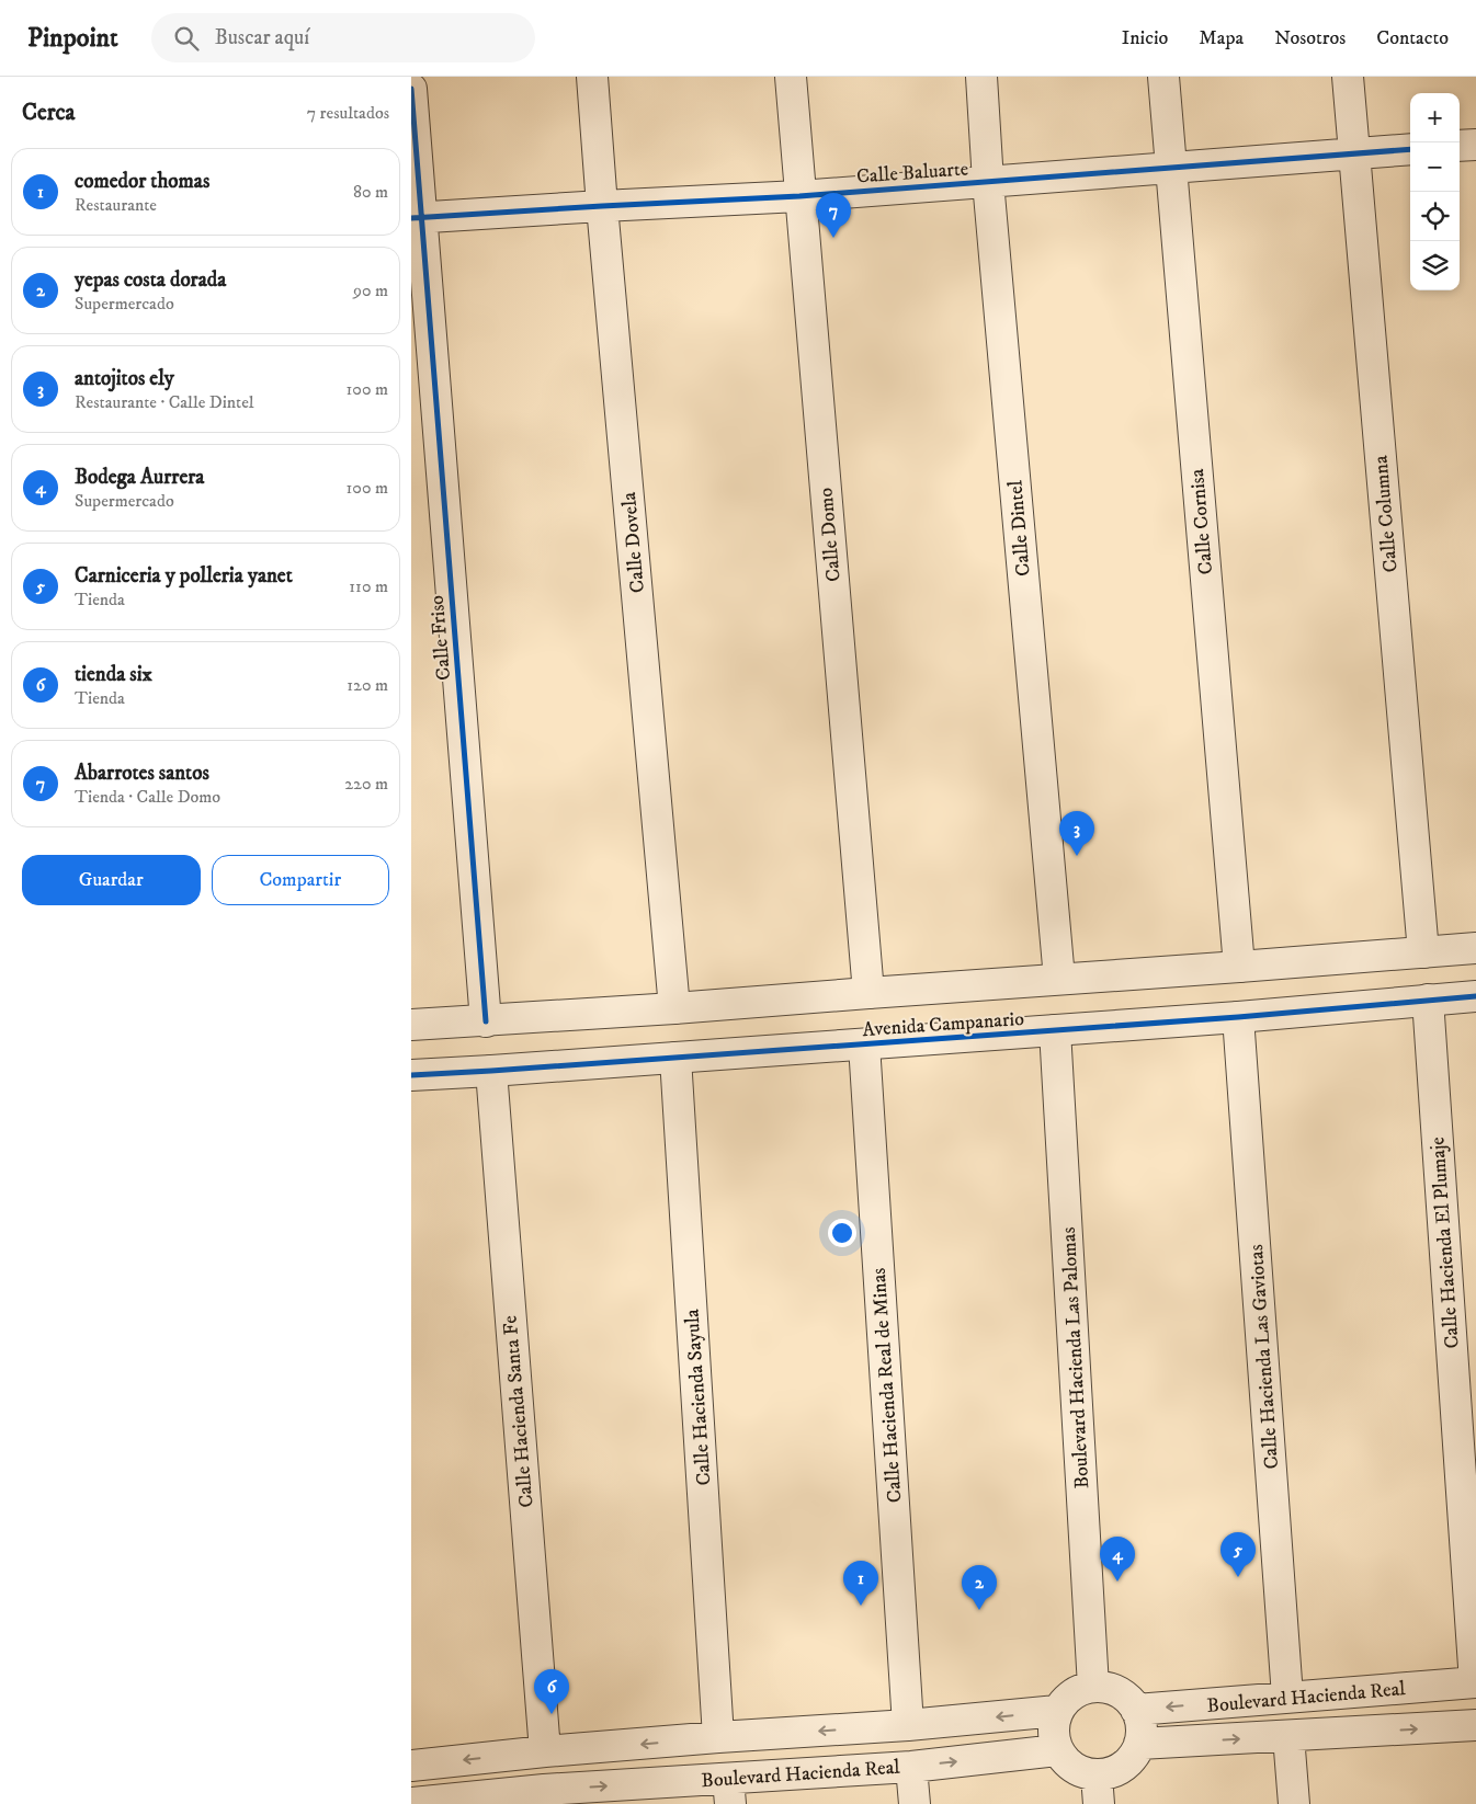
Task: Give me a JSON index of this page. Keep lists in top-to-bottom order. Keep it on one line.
{"streets":{"street":["Calle Baluarte","Calle Columna","Calle Cornisa","Calle Dintel","Calle Domo","Calle Dovela","Calle Friso","Avenida Campanario","Calle Hacienda El Plumaje","Calle Hacienda Las Gaviotas","Boulevard Hacienda Las Palomas","Calle Hacienda Real de Minas","Calle Hacienda Sayula","Calle Hacienda Santa Fe","Boulevard Hacienda Real"]},"crossings":[["Calle Baluarte","Calle Columna"],["Calle Baluarte","Calle Cornisa"],["Calle Baluarte","Calle Dintel"],["Calle Baluarte","Calle Domo"],["Calle Baluarte","Calle Dovela"],["Calle Baluarte","Calle Friso"],["Calle Columna","Avenida Campanario"],["Calle Cornisa","Avenida Campanario"],["Calle Dintel","Avenida Campanario"],["Calle Domo","Avenida Campanario"],["Calle Dovela","Avenida Campanario"],["Calle Friso","Avenida Campanario"],["Avenida Campanario","Calle Hacienda El Plumaje"],["Avenida Campanario","Calle Hacienda Las Gaviotas"],["Avenida Campanario","Boulevard Hacienda Las Palomas"],["Avenida Campanario","Calle Hacienda Real de Minas"],["Avenida Campanario","Calle Hacienda Sayula"],["Avenida Campanario","Calle Hacienda Santa Fe"],["Calle Hacienda El Plumaje","Boulevard Hacienda Real"],["Calle Hacienda Las Gaviotas","Boulevard Hacienda Real"],["Boulevard Hacienda Las Palomas","Boulevard Hacienda Real"],["Calle Hacienda Real de Minas","Boulevard Hacienda Real"],["Calle Hacienda Sayula","Boulevard Hacienda Real"],["Calle Hacienda Santa Fe","Boulevard Hacienda Real"]],"page":{"header":"Pinpoint","search":"Buscar aquí","nav":["Inicio","Mapa","Nosotros","Contacto"],"heading":["Cerca","7 resultados"],"map_buttons":["+","−"],"list":[{"mark":"1","name":"comedor thomas","note":"Restaurante","value":"80 m"},{"mark":"2","name":"yepas costa dorada","note":"Supermercado","value":"90 m"},{"mark":"3","name":"antojitos ely","note":"Restaurante · Calle Dintel","value":"100 m"},{"mark":"4","name":"Bodega Aurrera","note":"Supermercado","value":"100 m"},{"mark":"5","name":"Carniceria y polleria yanet","note":"Tienda","value":"110 m"},{"mark":"6","name":"tienda six","note":"Tienda","value":"120 m"},{"mark":"7","name":"Abarrotes santos","note":"Tienda · Calle Domo","value":"220 m"}],"pins":["7","3","5","4","1","2","6"],"buttons":["Guardar","Compartir"]}}
